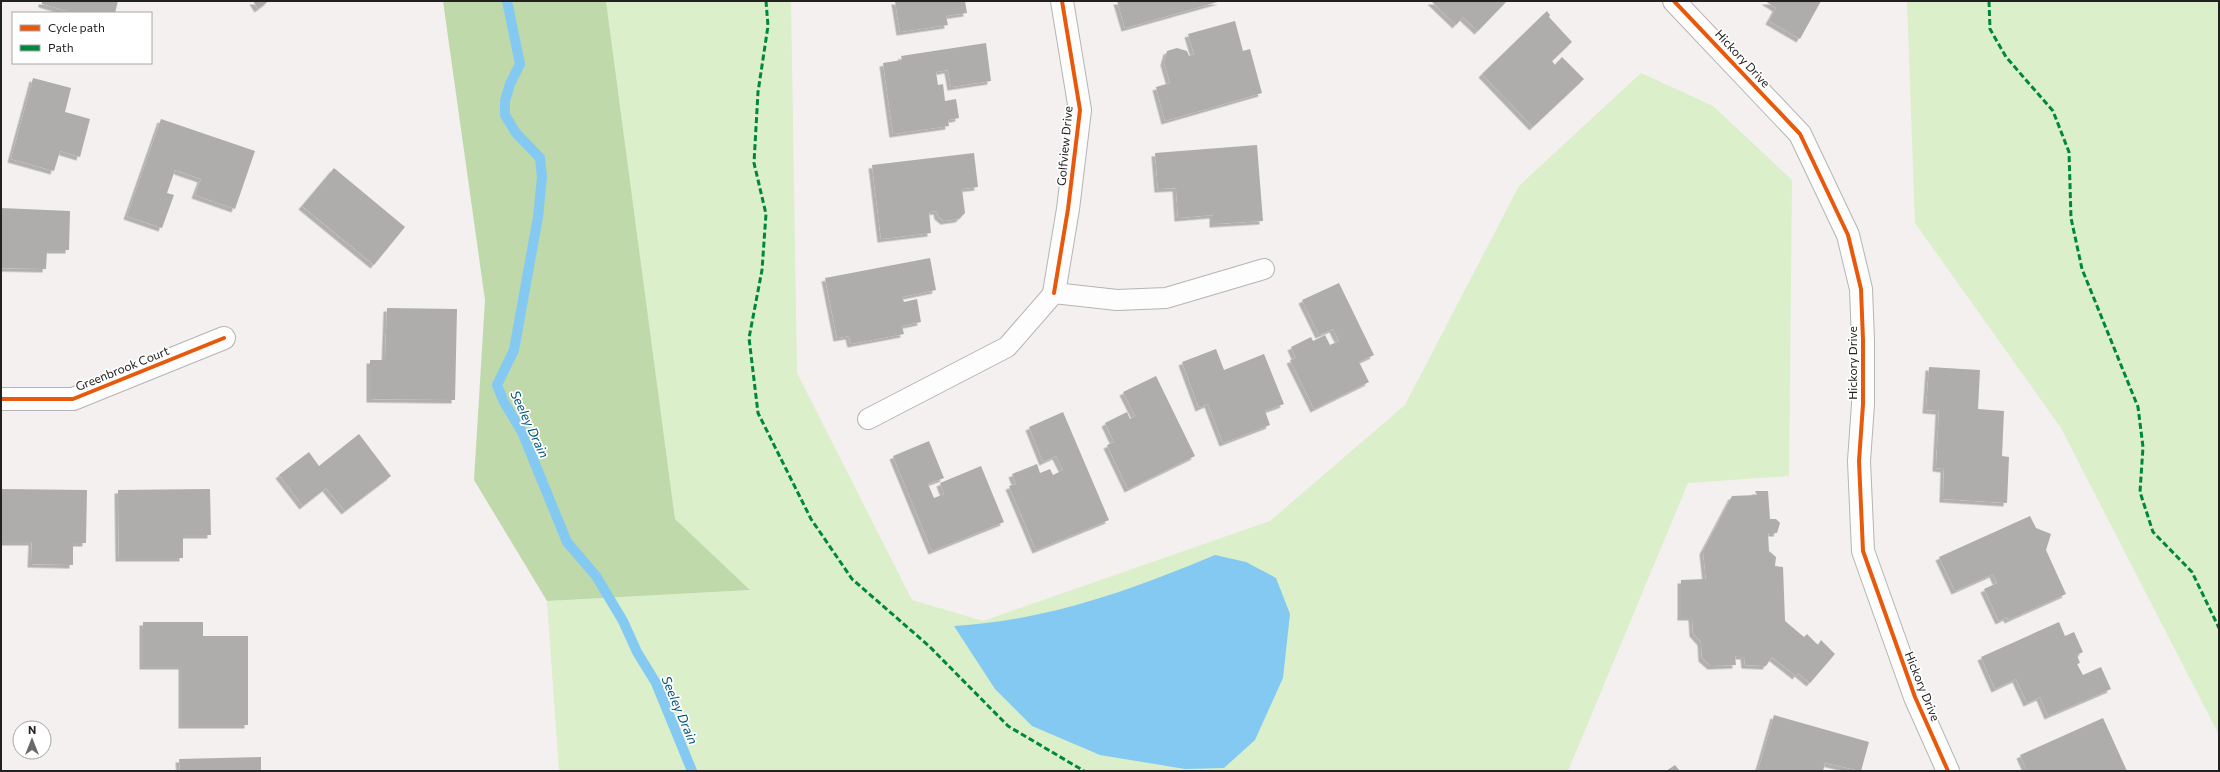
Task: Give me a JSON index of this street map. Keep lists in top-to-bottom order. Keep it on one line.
{"streets":{"street":["Hickory Drive","Golfview Drive","Greenbrook Court"]},"water":["Seeley Drain"],"legend":["Cycle path","Path"],"north":"top"}
